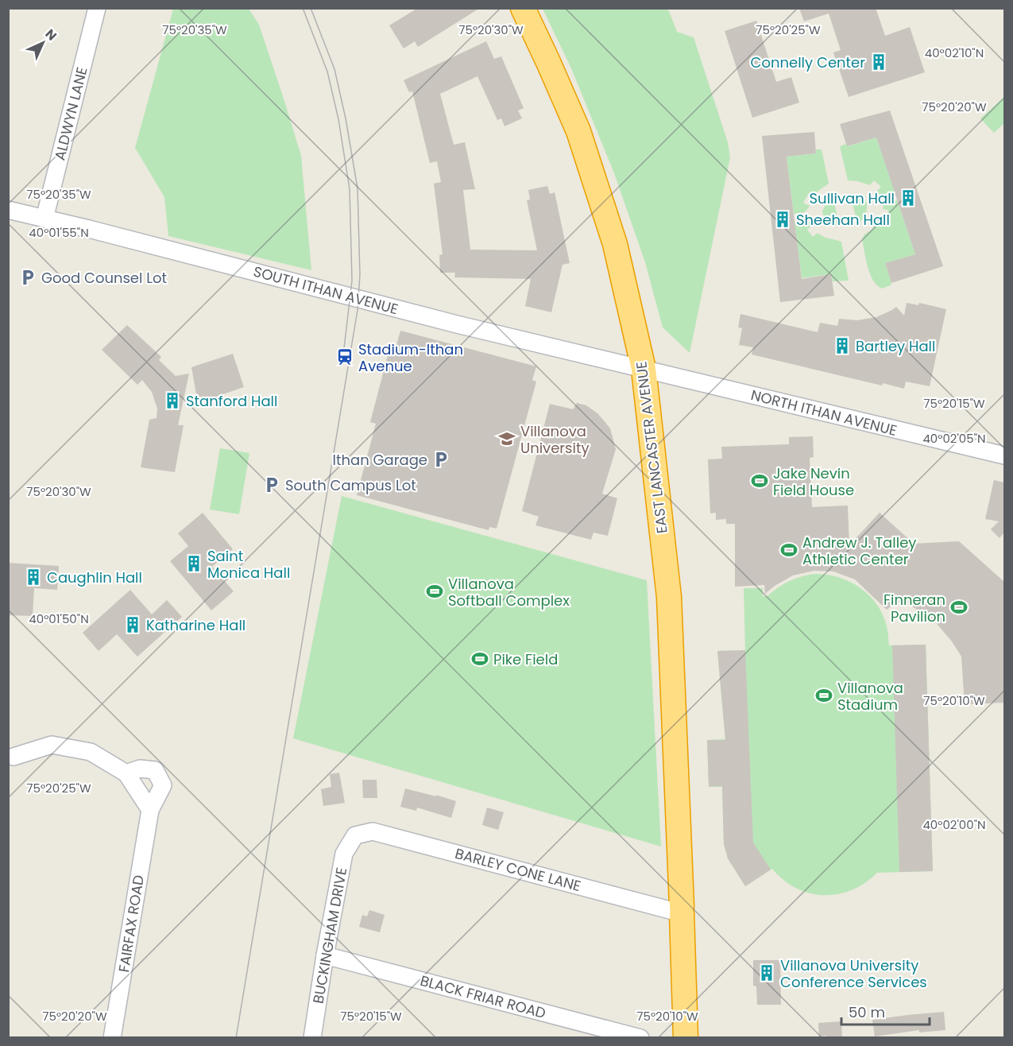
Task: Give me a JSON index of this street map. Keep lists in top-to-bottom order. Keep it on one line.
{"streets":{"highway":["EAST LANCASTER AVENUE"],"street":["ALDWYN LANE","SOUTH ITHAN AVENUE","NORTH ITHAN AVENUE","BARLEY CONE LANE","FAIRFAX ROAD","BUCKINGHAM DRIVE","BLACK FRIAR ROAD"]},"crossings":[["ALDWYN LANE","SOUTH ITHAN AVENUE"],["SOUTH ITHAN AVENUE","NORTH ITHAN AVENUE"],["SOUTH ITHAN AVENUE","EAST LANCASTER AVENUE"],["NORTH ITHAN AVENUE","EAST LANCASTER AVENUE"],["EAST LANCASTER AVENUE","BARLEY CONE LANE"],["BARLEY CONE LANE","BUCKINGHAM DRIVE"],["BUCKINGHAM DRIVE","BLACK FRIAR ROAD"]],"places":{"building":["Connelly Center","Sullivan Hall","Sheehan Hall","Bartley Hall","Stanford Hall","Saint Monica Hall","Caughlin Hall","Katharine Hall","Villanova University Conference Services"],"parking":["Good Counsel Lot","Ithan Garage","South Campus Lot"],"station":["Stadium-Ithan Avenue"],"school or university":["Villanova University"],"sports":["Jake Nevin Field House","Andrew J. Talley Athletic Center","Villanova Softball Complex","Finneran Pavilion","Pike Field","Villanova Stadium"]},"scale_bar":"50 m","north":"top right","coordinates":["75°20'35\"W","75°20'30\"W","75°20'25\"W","40°02'10\"N","75°20'20\"W","40°01'55\"N","75°20'15\"W","40°02'05\"N","40°01'50\"N","75°20'10\"W","40°02'00\"N"]}
